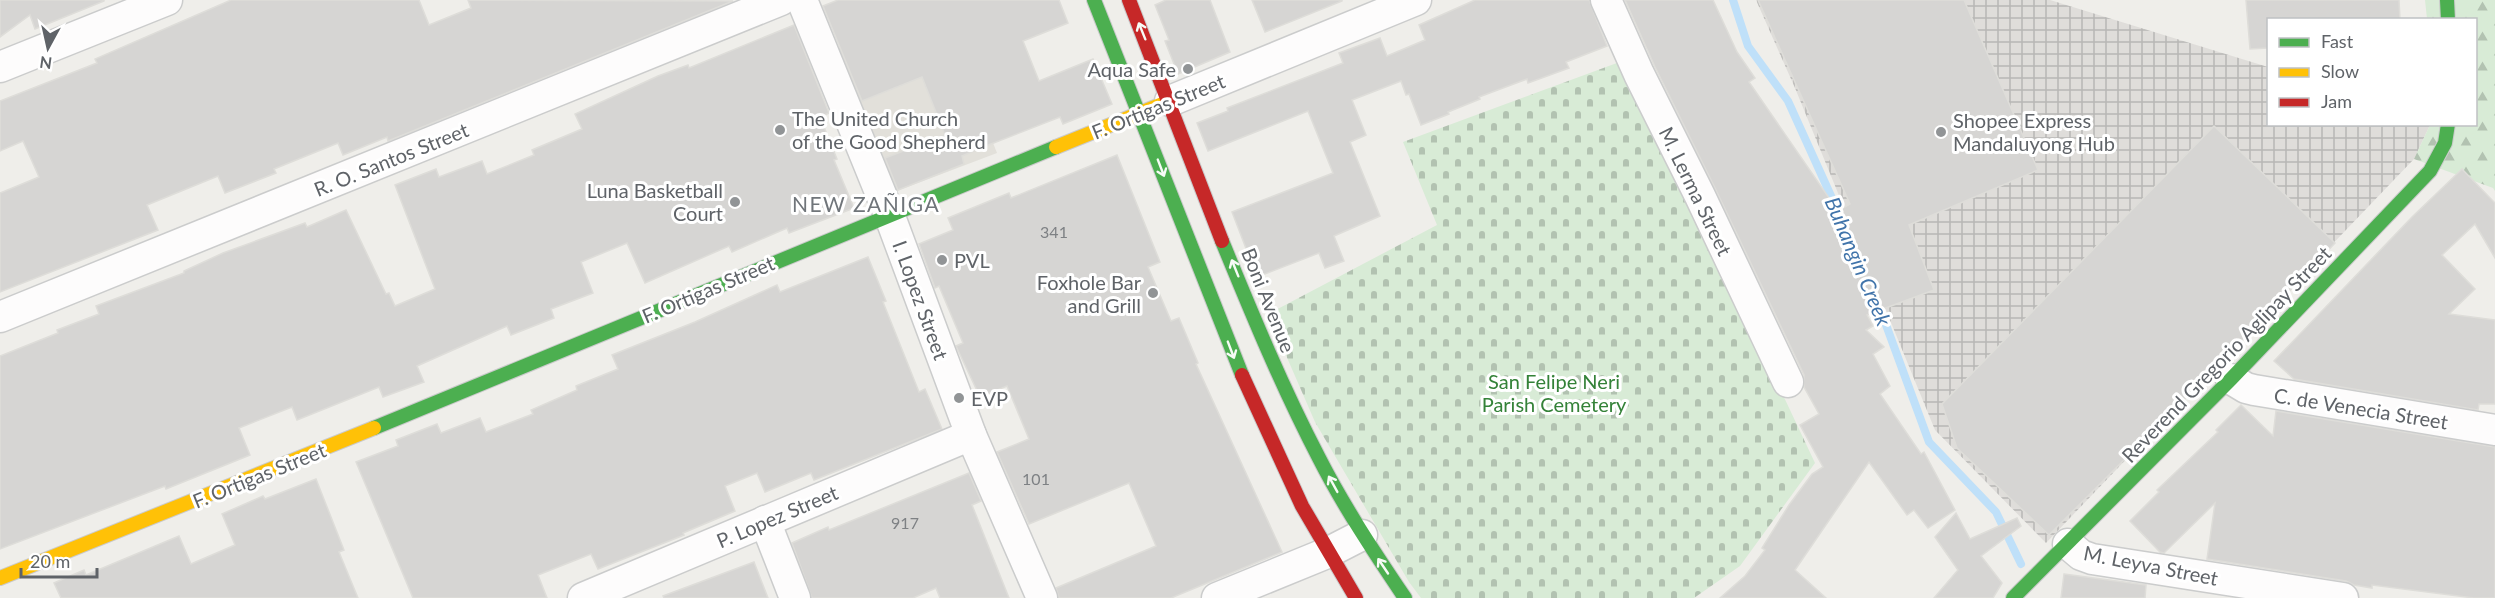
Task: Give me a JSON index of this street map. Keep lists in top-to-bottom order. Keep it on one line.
{"streets":{"street":["F. Ortigas Street","R. O. Santos Street","M. Lerma Street","I. Lopez Street","Boni Avenue","Reverend Gregorio Aglipay Street","C. de Venecia Street","P. Lopez Street","M. Leyva Street"]},"crossings":[["F. Ortigas Street","I. Lopez Street"],["F. Ortigas Street","Boni Avenue"],["I. Lopez Street","P. Lopez Street"],["Reverend Gregorio Aglipay Street","C. de Venecia Street"],["Reverend Gregorio Aglipay Street","M. Leyva Street"]],"districts":["NEW ZAÑIGA"],"water":["Buhangin Creek"],"parks":["San Felipe Neri Parish Cemetery"],"places":["Aqua Safe","The United Church of the Good Shepherd","Shopee Express Mandaluyong Hub","Luna Basketball Court","PVL","Foxhole Bar and Grill","EVP"],"house_numbers":["341","101","917"],"legend":["Fast","Slow","Jam"],"scale_bar":"20 m","north":"bottom"}
